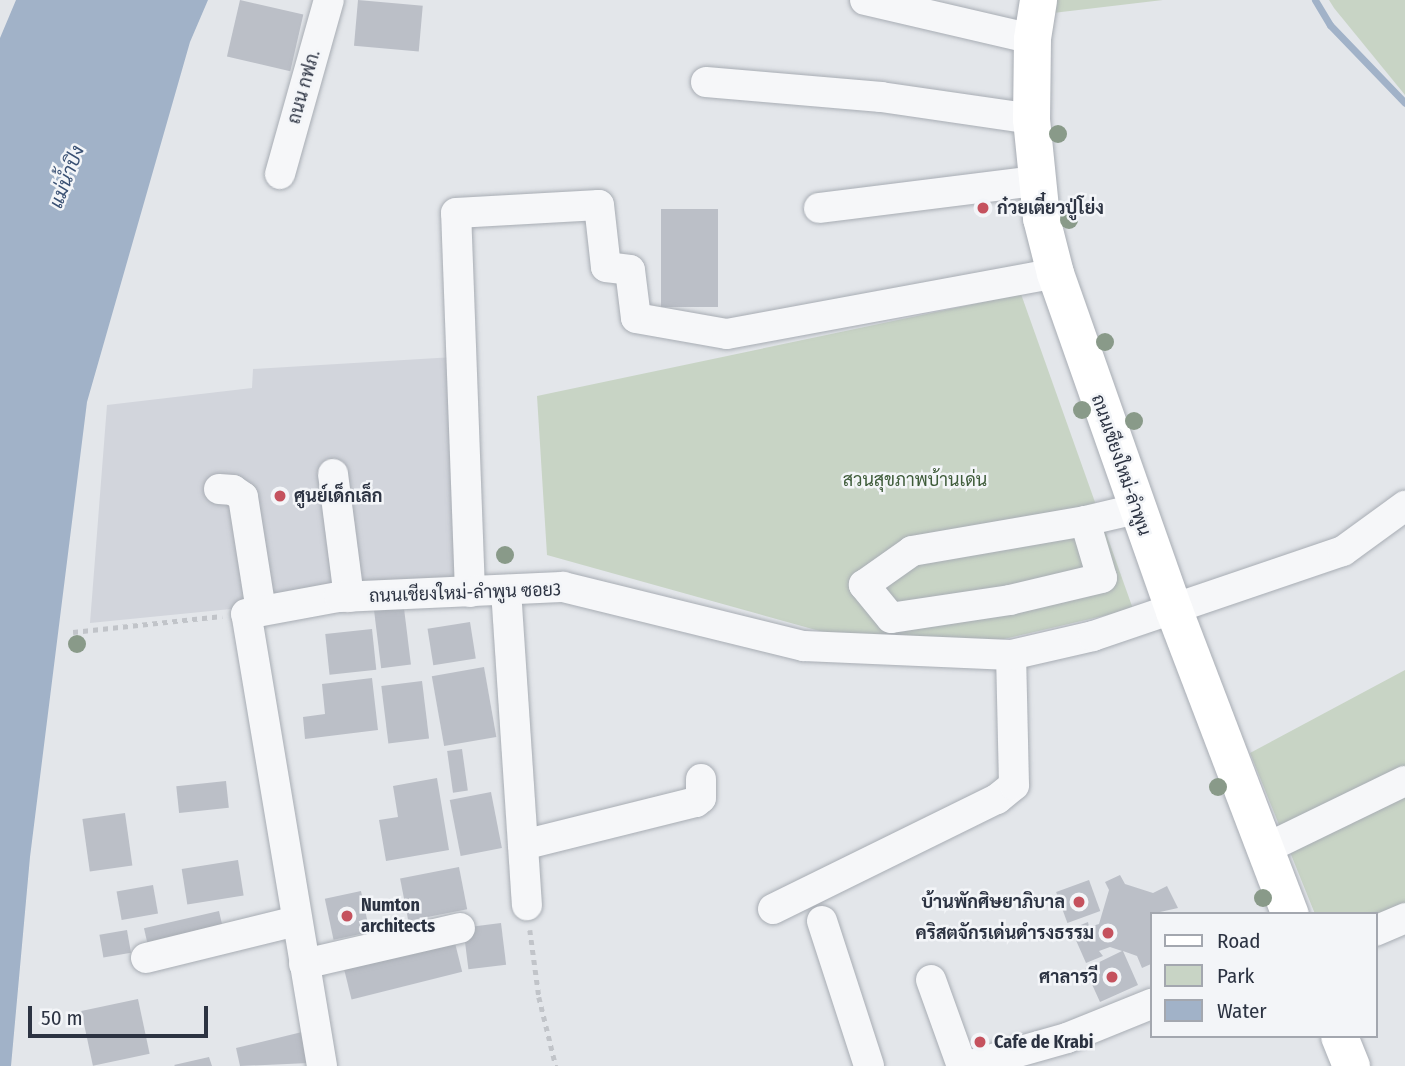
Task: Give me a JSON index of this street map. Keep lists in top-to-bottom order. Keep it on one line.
{"streets":{"main road":["ถนนเชียงใหม่-ลำพูน"],"street":["ถนน กฟภ.","ถนนเชียงใหม่-ลำพูน ซอย3"]},"crossings":[["ถนนเชียงใหม่-ลำพูน","ถนนเชียงใหม่-ลำพูน ซอย3"]],"water":["แม่น้ำปิง"],"parks":["สวนสุขภาพบ้านเด่น"],"places":["ก๋วยเตี๋ยวปู่โย่ง","ศูนย์เด็กเล็ก","บ้านพักศิษยาภิบาล","Numton architects","คริสตจักรเด่นดำรงธรรม","ศาลารวี","Cafe de Krabi"],"legend":["Road","Park","Water"],"scale_bar":"50 m"}
